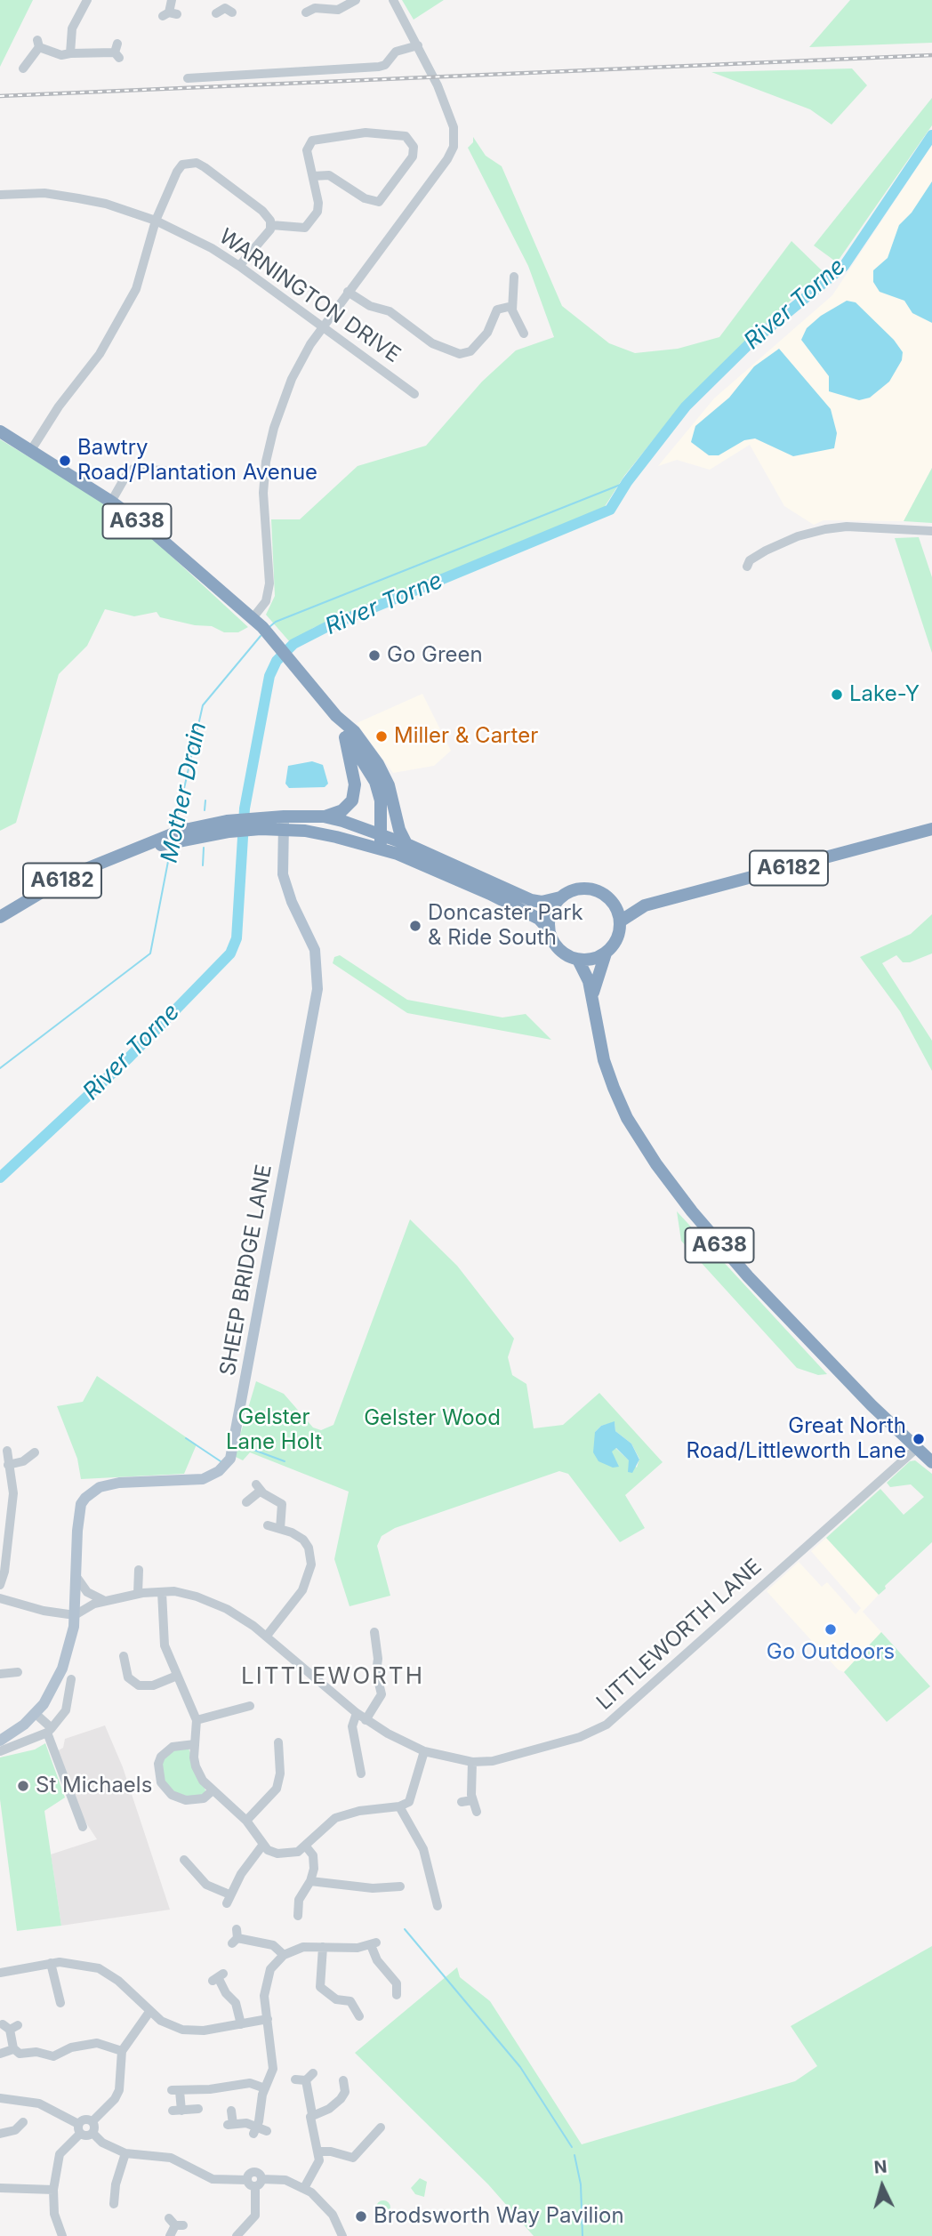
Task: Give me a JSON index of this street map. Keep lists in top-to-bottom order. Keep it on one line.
{"streets":{"highway":["A638","A6182"],"main road":["SHEEP BRIDGE LANE"],"street":["WARNINGTON DRIVE","LITTLEWORTH LANE"]},"crossings":[["A638","A6182"],["A638","LITTLEWORTH LANE"],["A6182","SHEEP BRIDGE LANE"],["SHEEP BRIDGE LANE","LITTLEWORTH LANE"]],"districts":["LITTLEWORTH"],"water":["River Torne","Mother Drain"],"parks":["Gelster Lane Holt","Gelster Wood"],"places":["Bawtry Road/Plantation Avenue","Go Green","Lake-Y","Miller & Carter","Doncaster Park & Ride South","Great North Road/Littleworth Lane","Go Outdoors","St Michaels","Brodsworth Way Pavilion"],"north":"top"}
